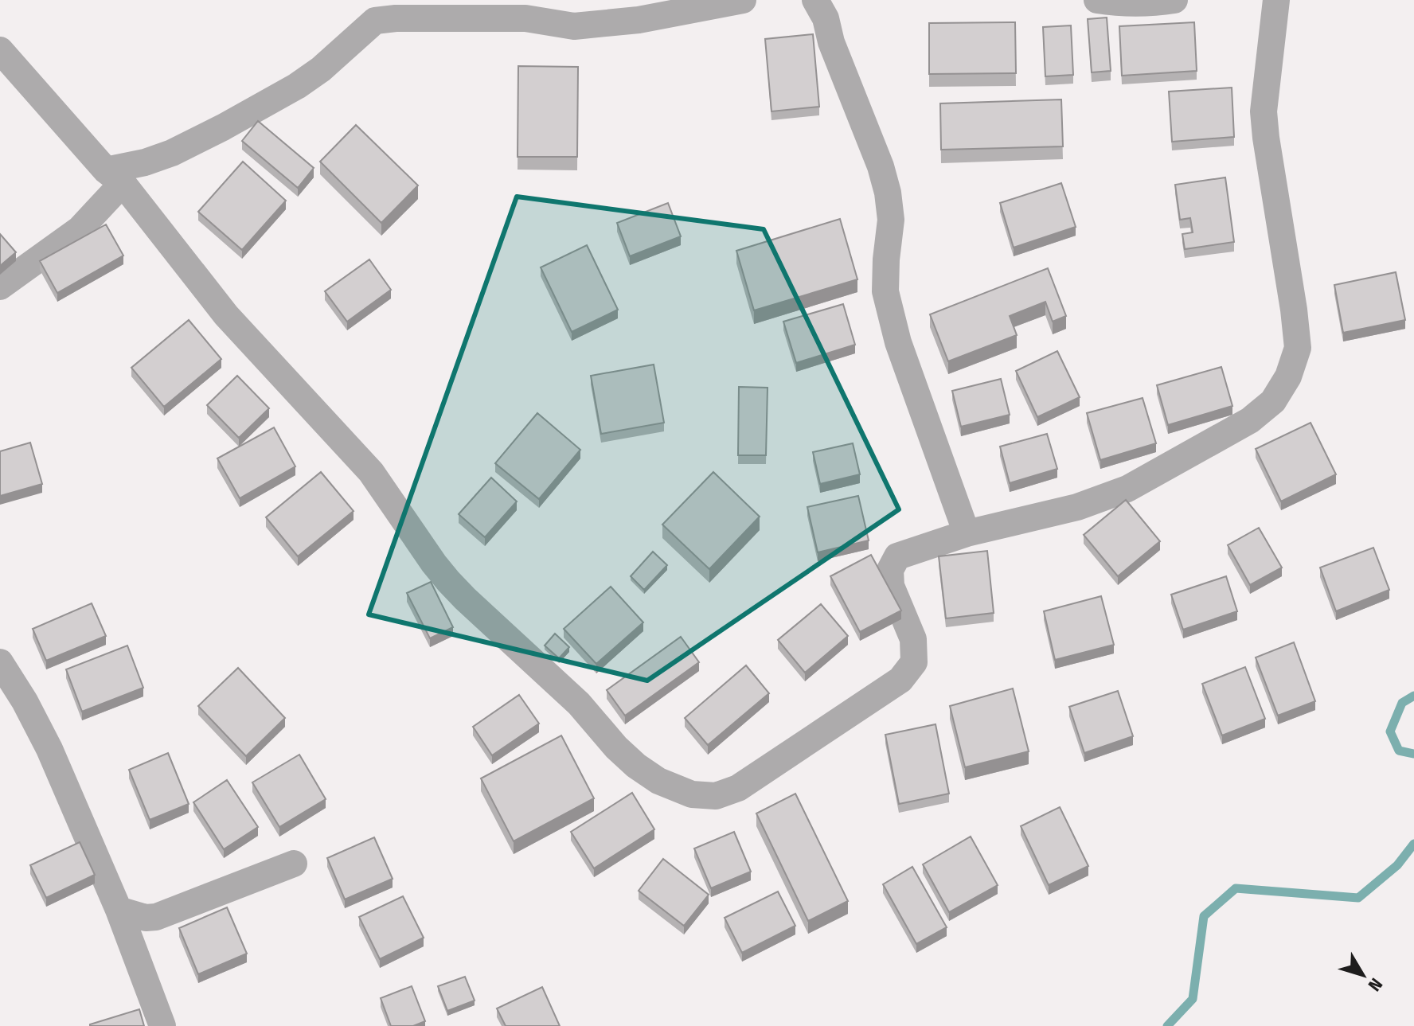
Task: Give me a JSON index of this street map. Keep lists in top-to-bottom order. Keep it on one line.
{"north":"bottom right"}
